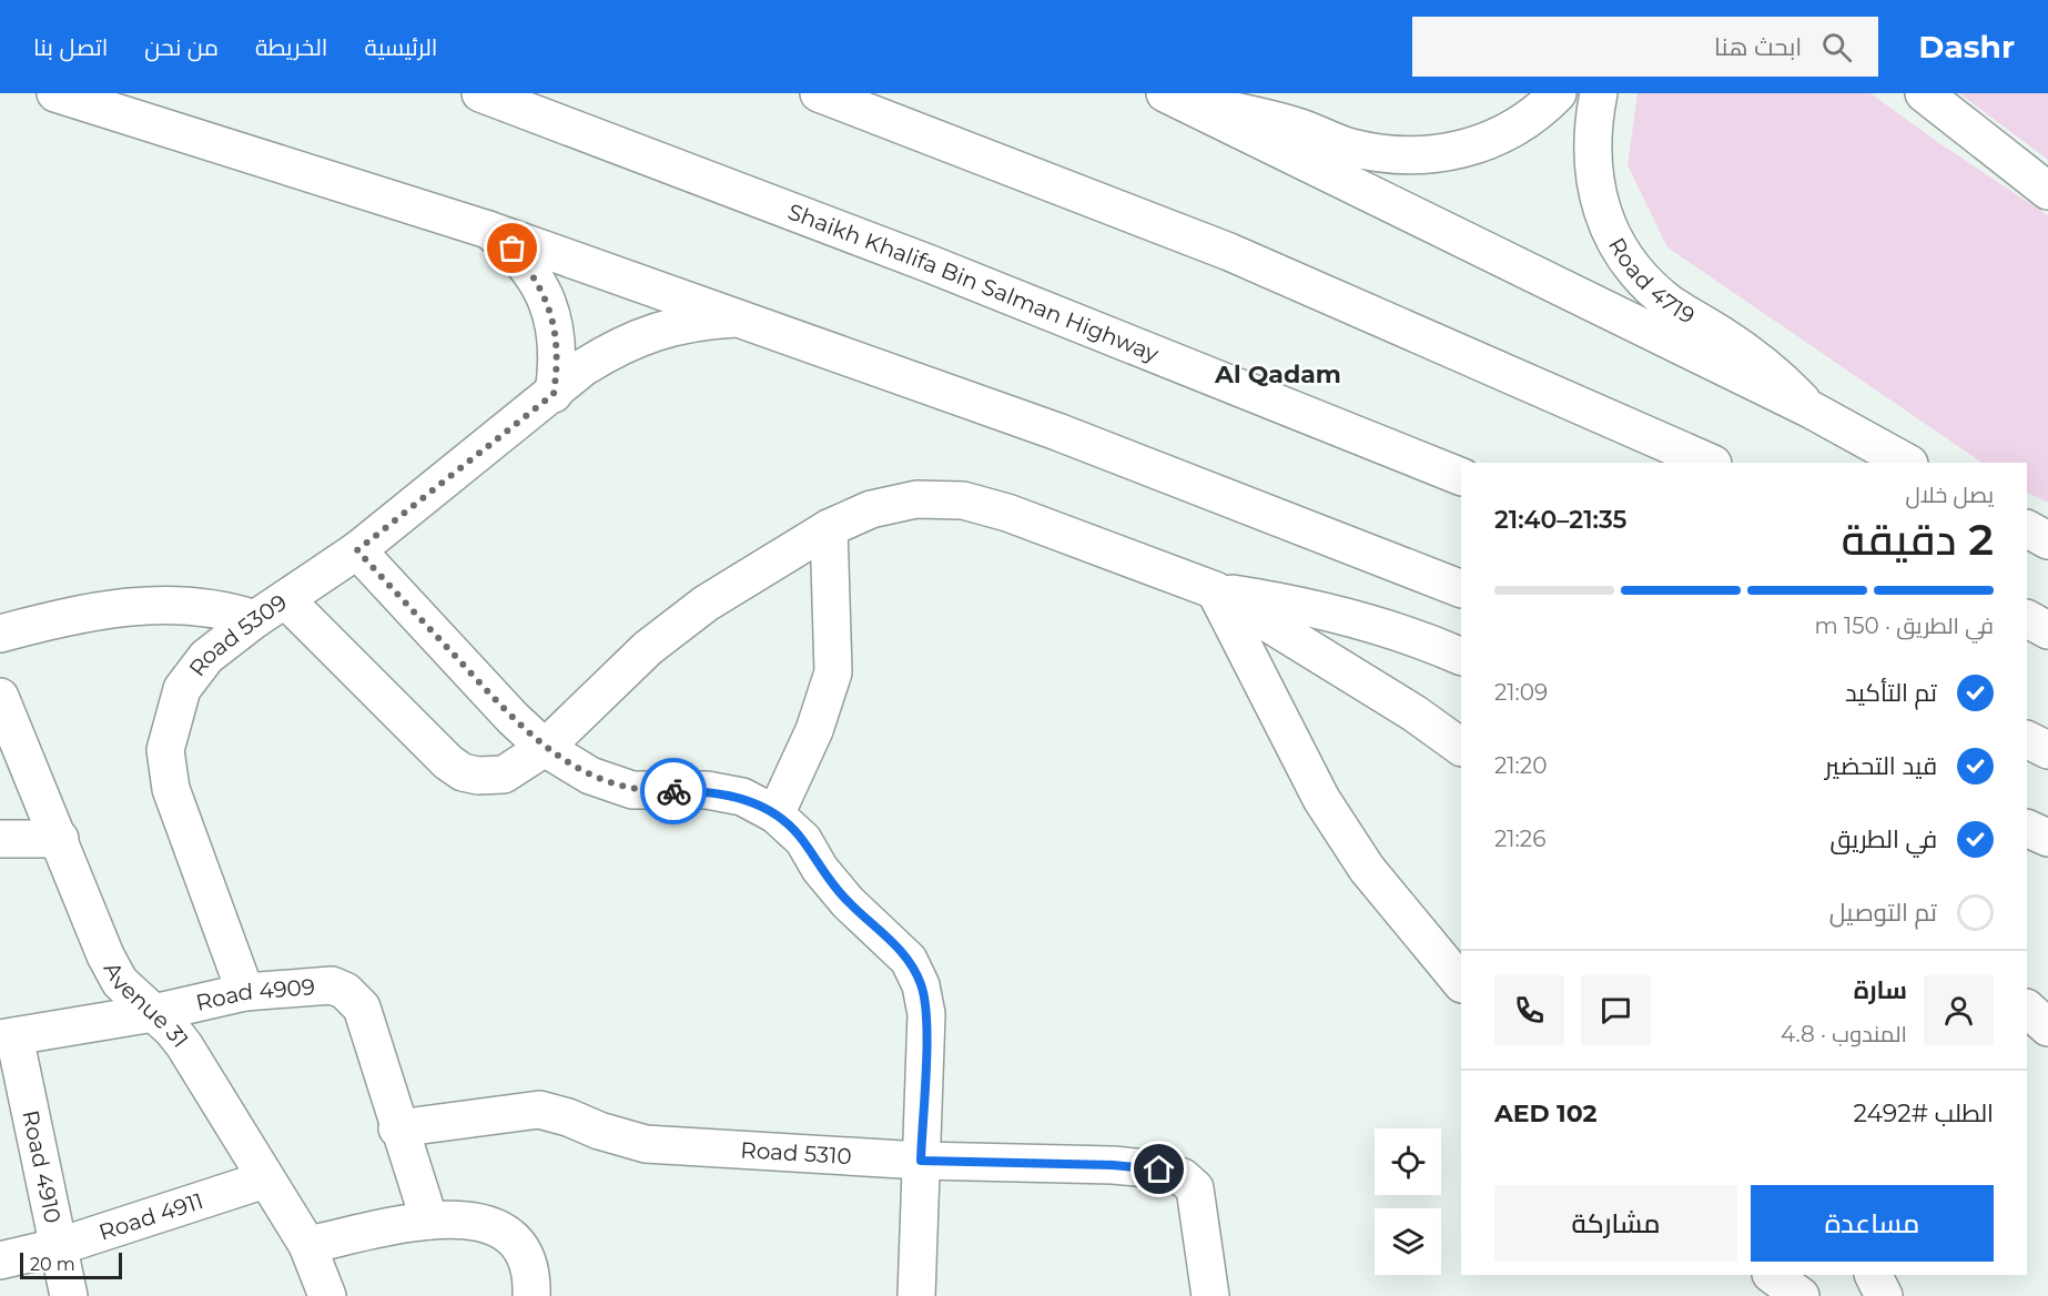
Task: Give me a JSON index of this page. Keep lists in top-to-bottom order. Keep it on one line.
{"streets":{"main road":["Road 4719","Shaikh Khalifa Bin Salman Highway","Road 5309","Road 4909","Avenue 31","Road 5310","Road 4910","Road 4911"]},"crossings":[["Road 5309","Road 4909"],["Road 4909","Avenue 31"],["Road 4909","Road 5310"],["Road 4909","Road 4910"],["Avenue 31","Road 4911"],["Road 4910","Road 4911"]],"districts":["Al Qadam"],"scale_bar":"20 m","page":{"header":"Dashr","search":"ابحث هنا","nav":["الرئيسية","الخريطة","من نحن","اتصل بنا"],"heading":["2 دقيقة","يصل خلال","21:35–21:40"],"panel":["سارة","المندوب · 4.8","الطلب #2492","AED 102"],"bar":"في الطريق · 150 m","list":[["تم التأكيد","21:09"],["قيد التحضير","21:20"],["في الطريق","21:26"],"تم التوصيل"],"buttons":["مساعدة","مشاركة"],"scale":"20 m"}}
